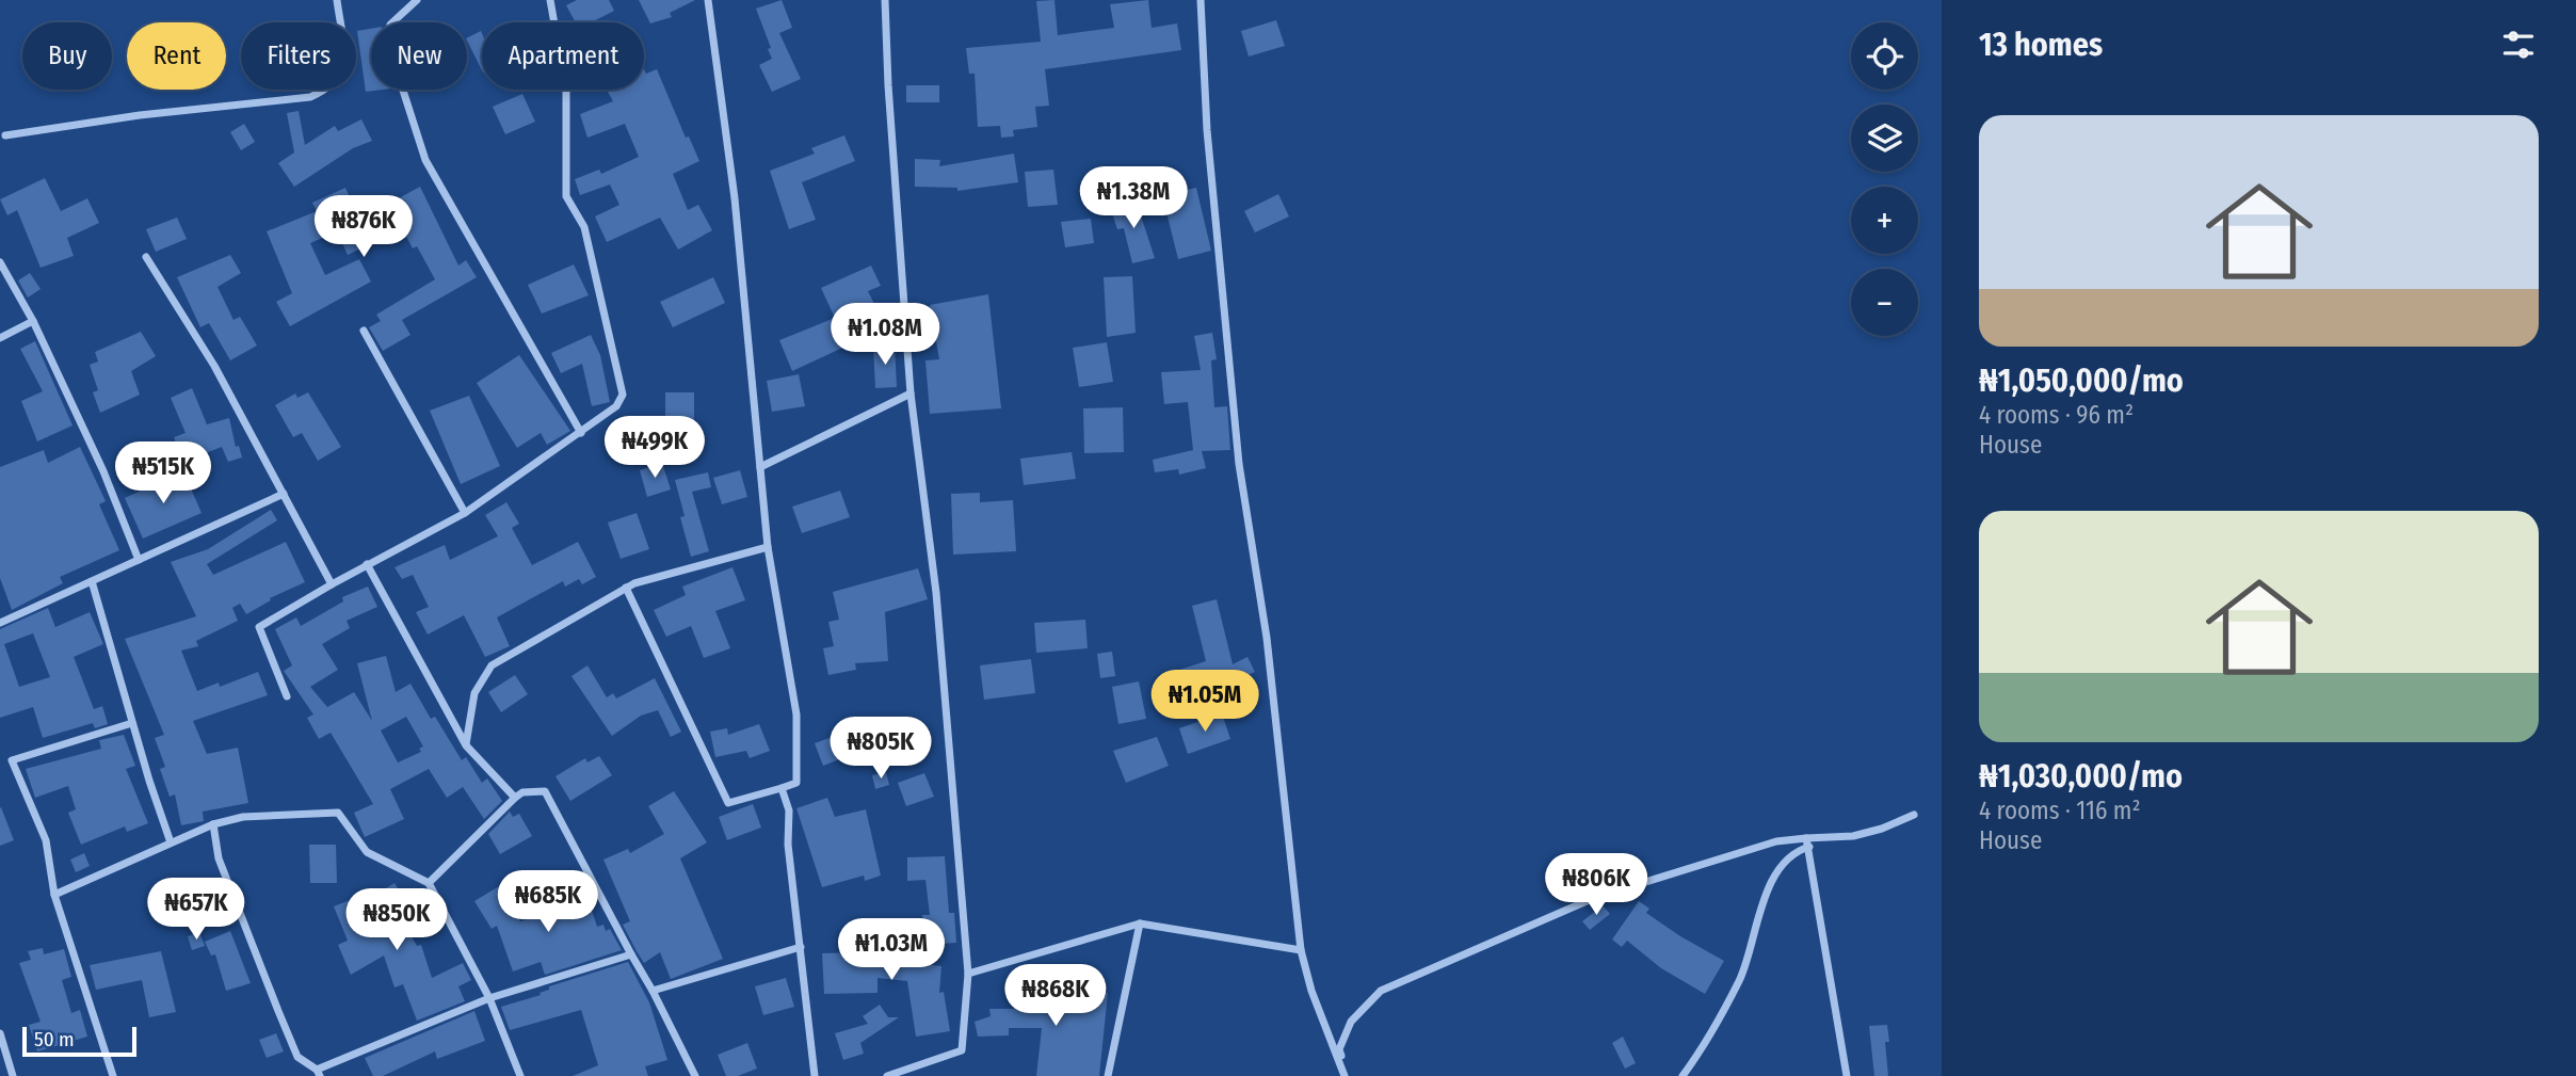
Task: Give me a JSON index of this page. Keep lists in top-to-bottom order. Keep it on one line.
{"scale_bar":"50 m","page":{"heading":"13 homes","map_buttons":["+","−"],"chip":["Buy","Rent","Filters","New","Apartment"],"list":[{"name":"₦1,050,000/mo","note":"4 rooms · 96 m² · House"},{"name":"₦1,030,000/mo","note":"4 rooms · 116 m² · House"}],"price":["₦1.38M","₦876K","₦1.08M","₦499K","₦515K","₦1.05M","₦805K","₦806K","₦685K","₦657K","₦850K","₦1.03M","₦868K"],"scale":"50 m"}}
